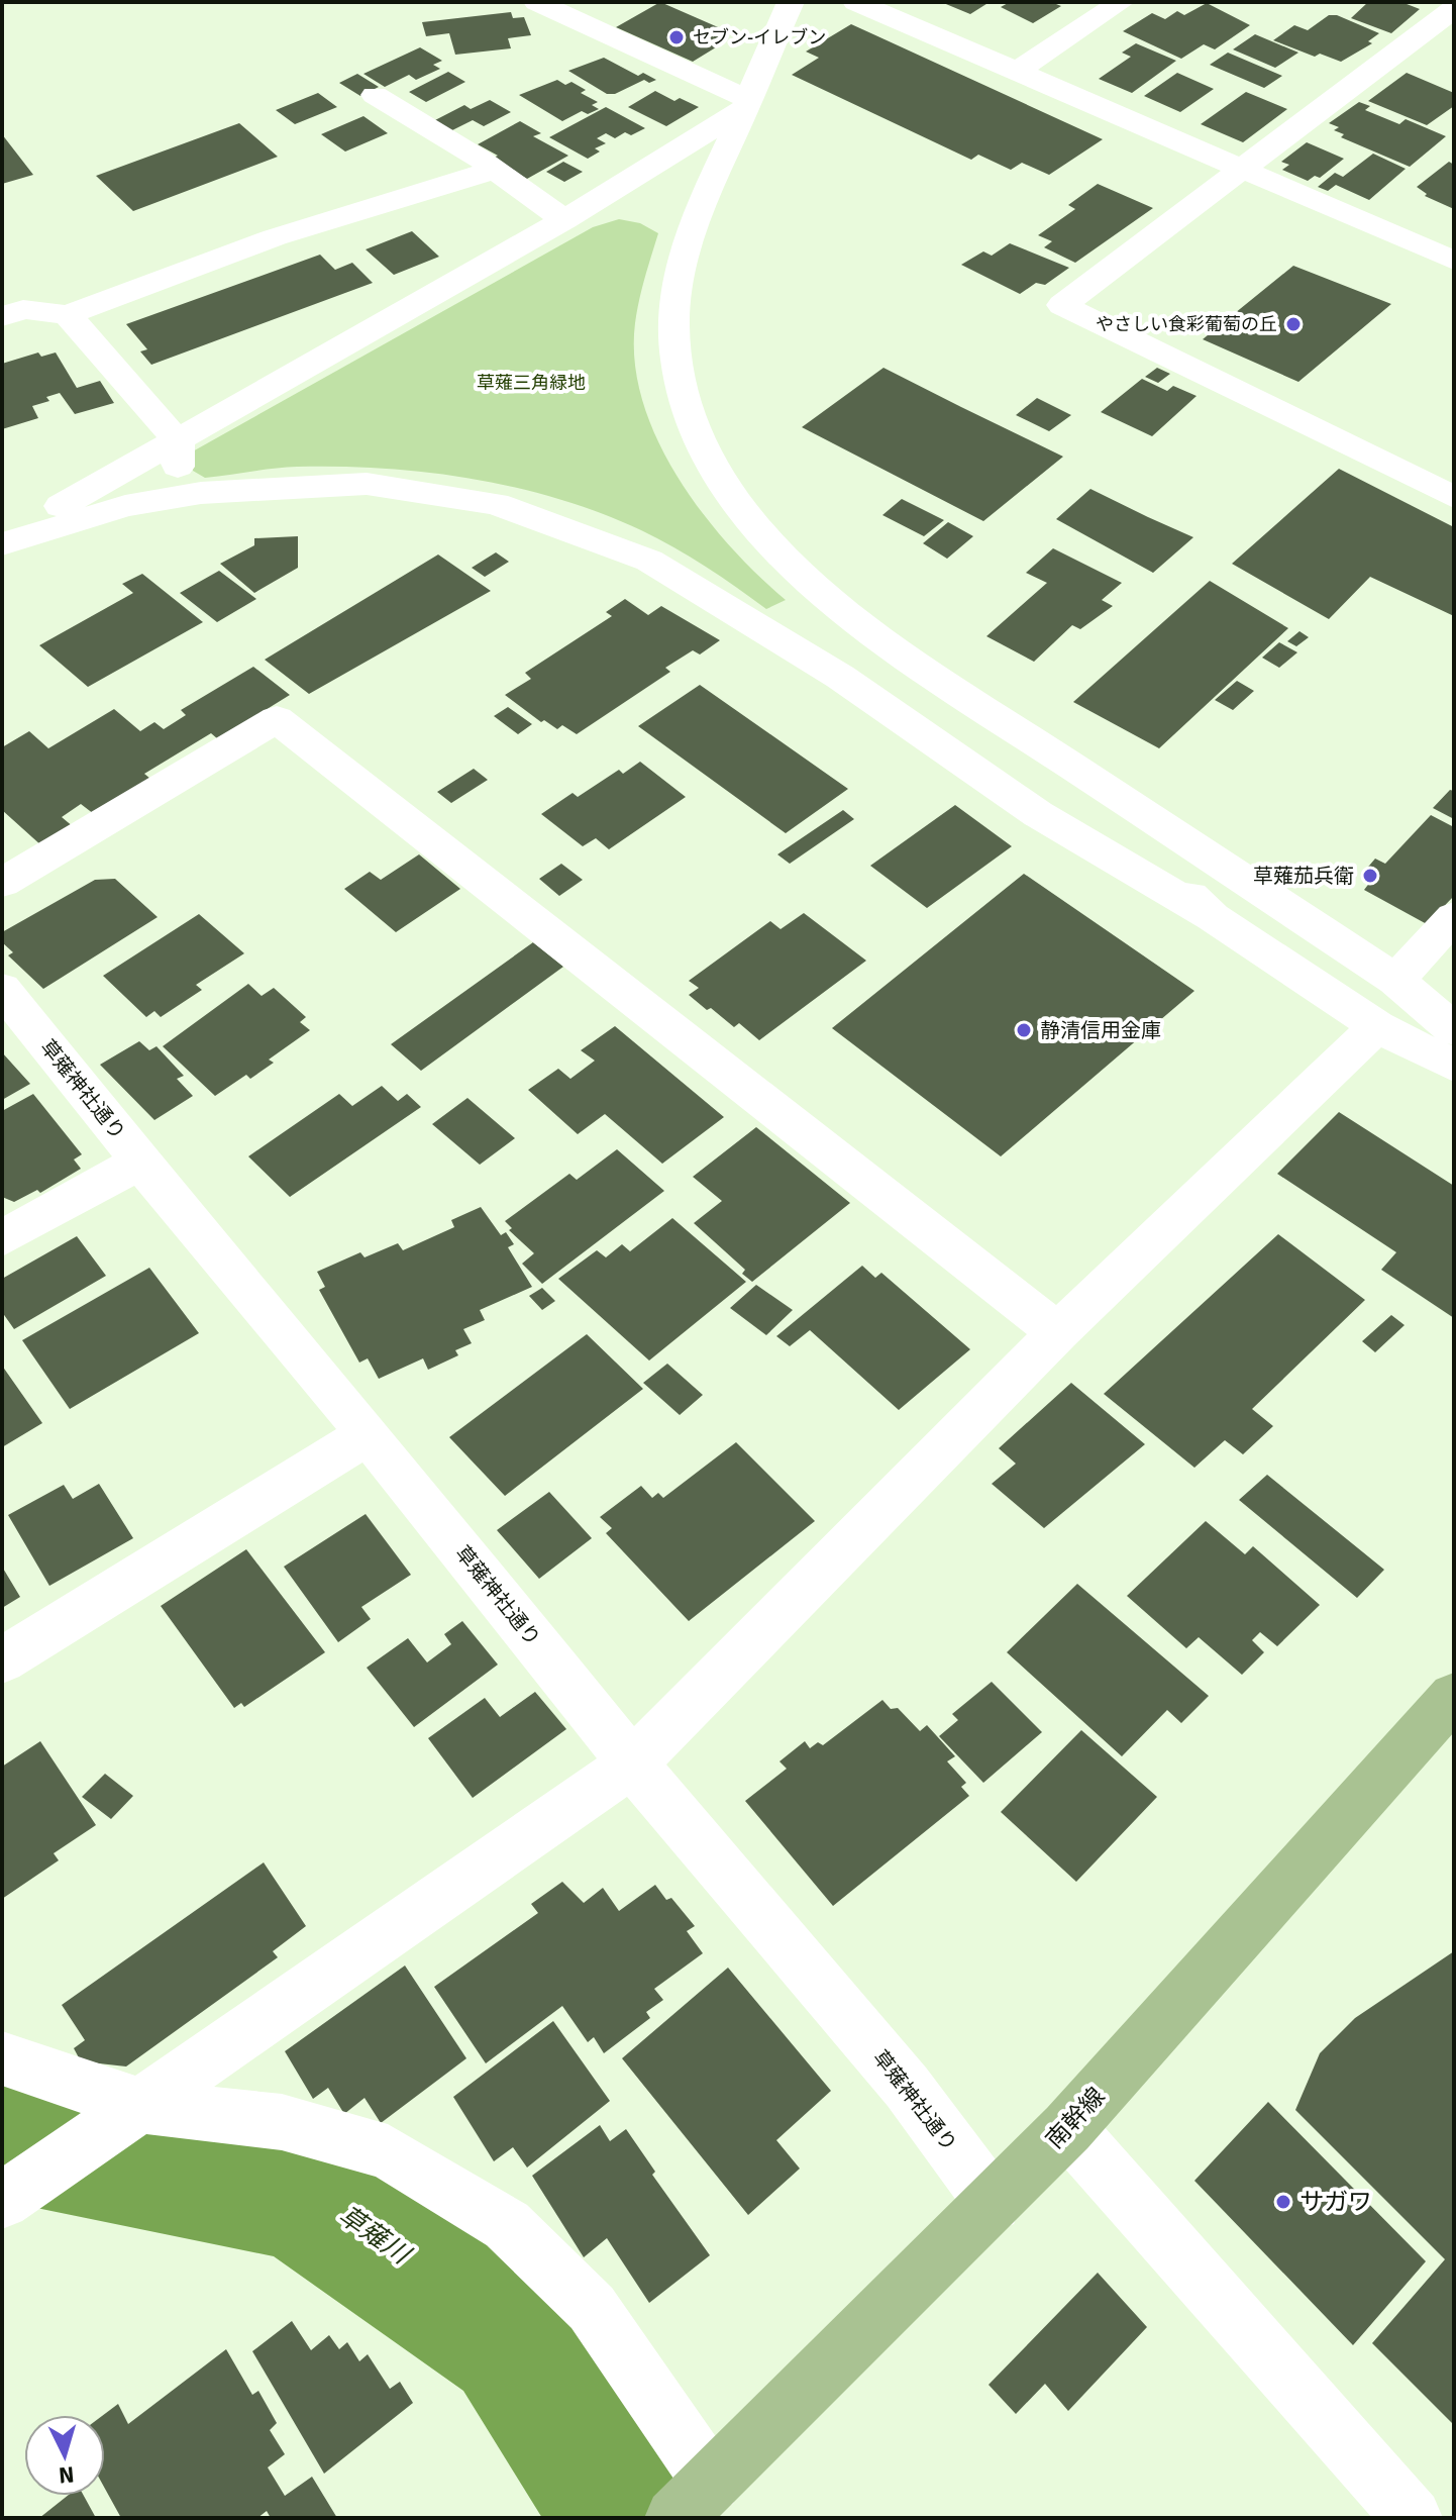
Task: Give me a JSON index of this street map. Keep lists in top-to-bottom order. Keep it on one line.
{"streets":{"main road":["南幹線"],"street":["草薙神社通り"]},"crossings":[["草薙神社通り","南幹線"]],"water":["草薙川"],"parks":["草薙三角緑地"],"places":["セブン-イレブン","やさしい食彩葡萄の丘","草薙茄兵衛","静清信用金庫","サガワ"],"north":"bottom"}
